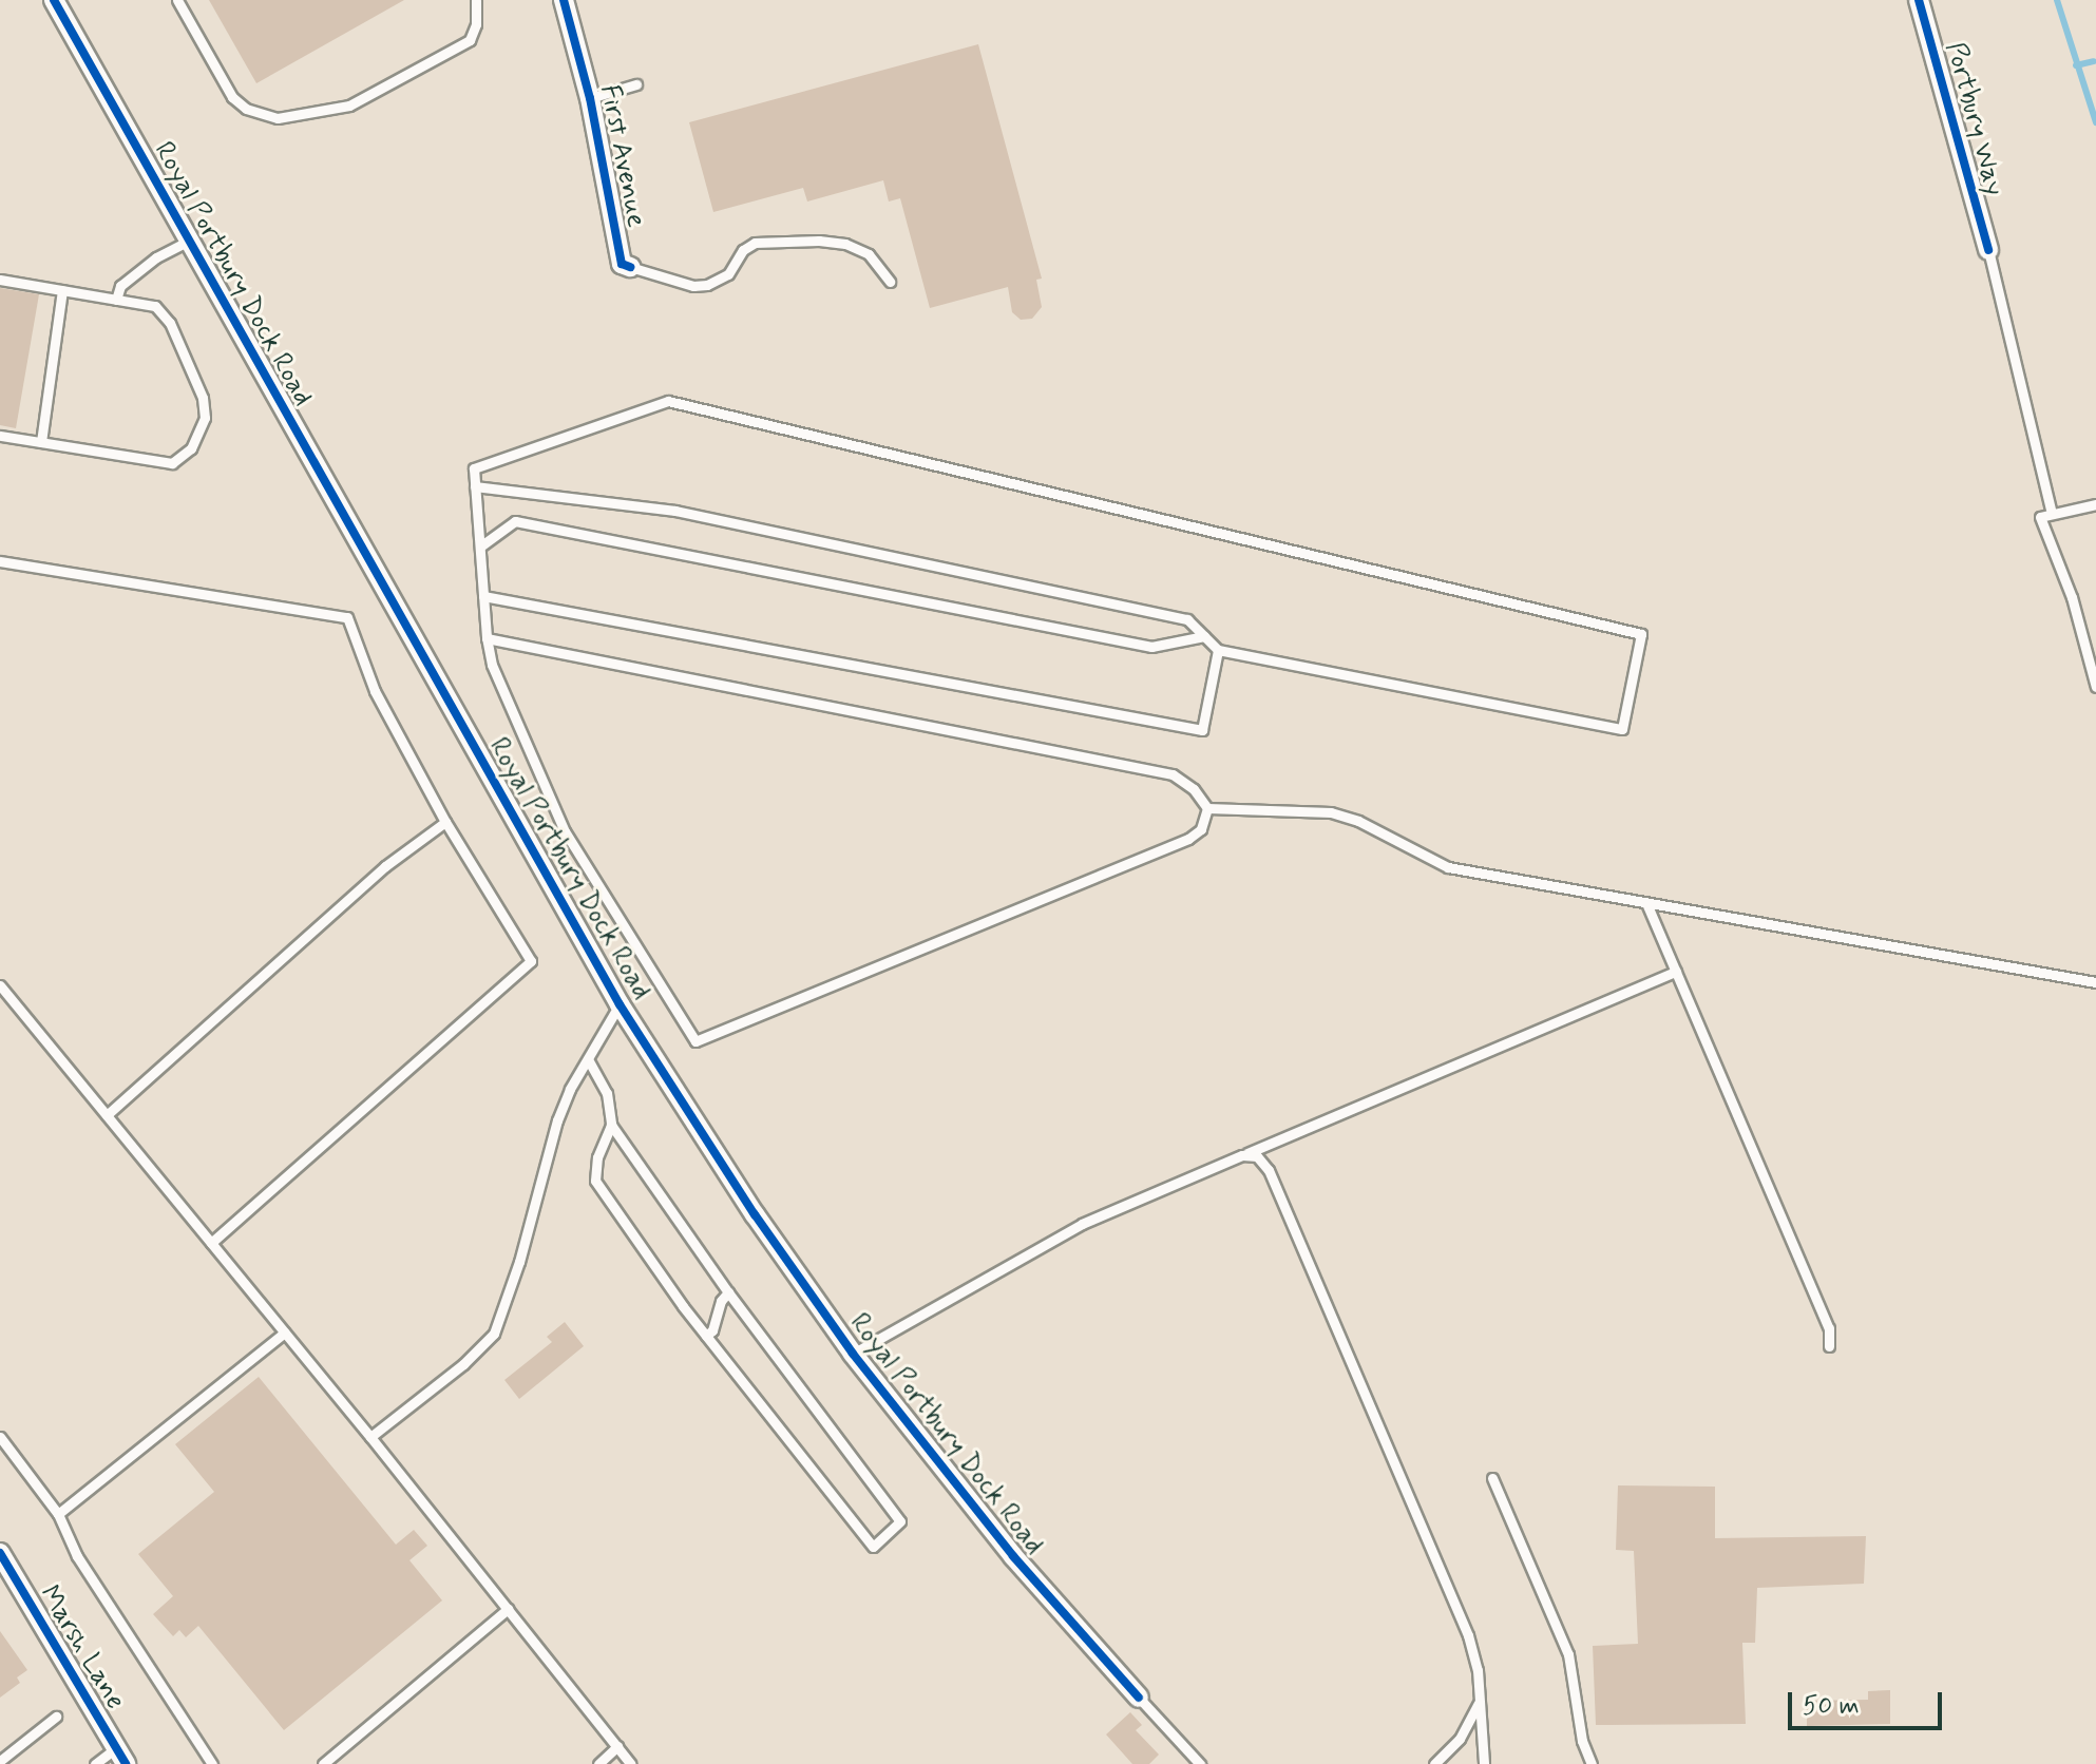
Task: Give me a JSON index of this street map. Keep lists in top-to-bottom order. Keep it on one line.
{"streets":{"street":["Portbury Way","First Avenue","Royal Portbury Dock Road","Marsh Lane"]},"scale_bar":"50 m"}
